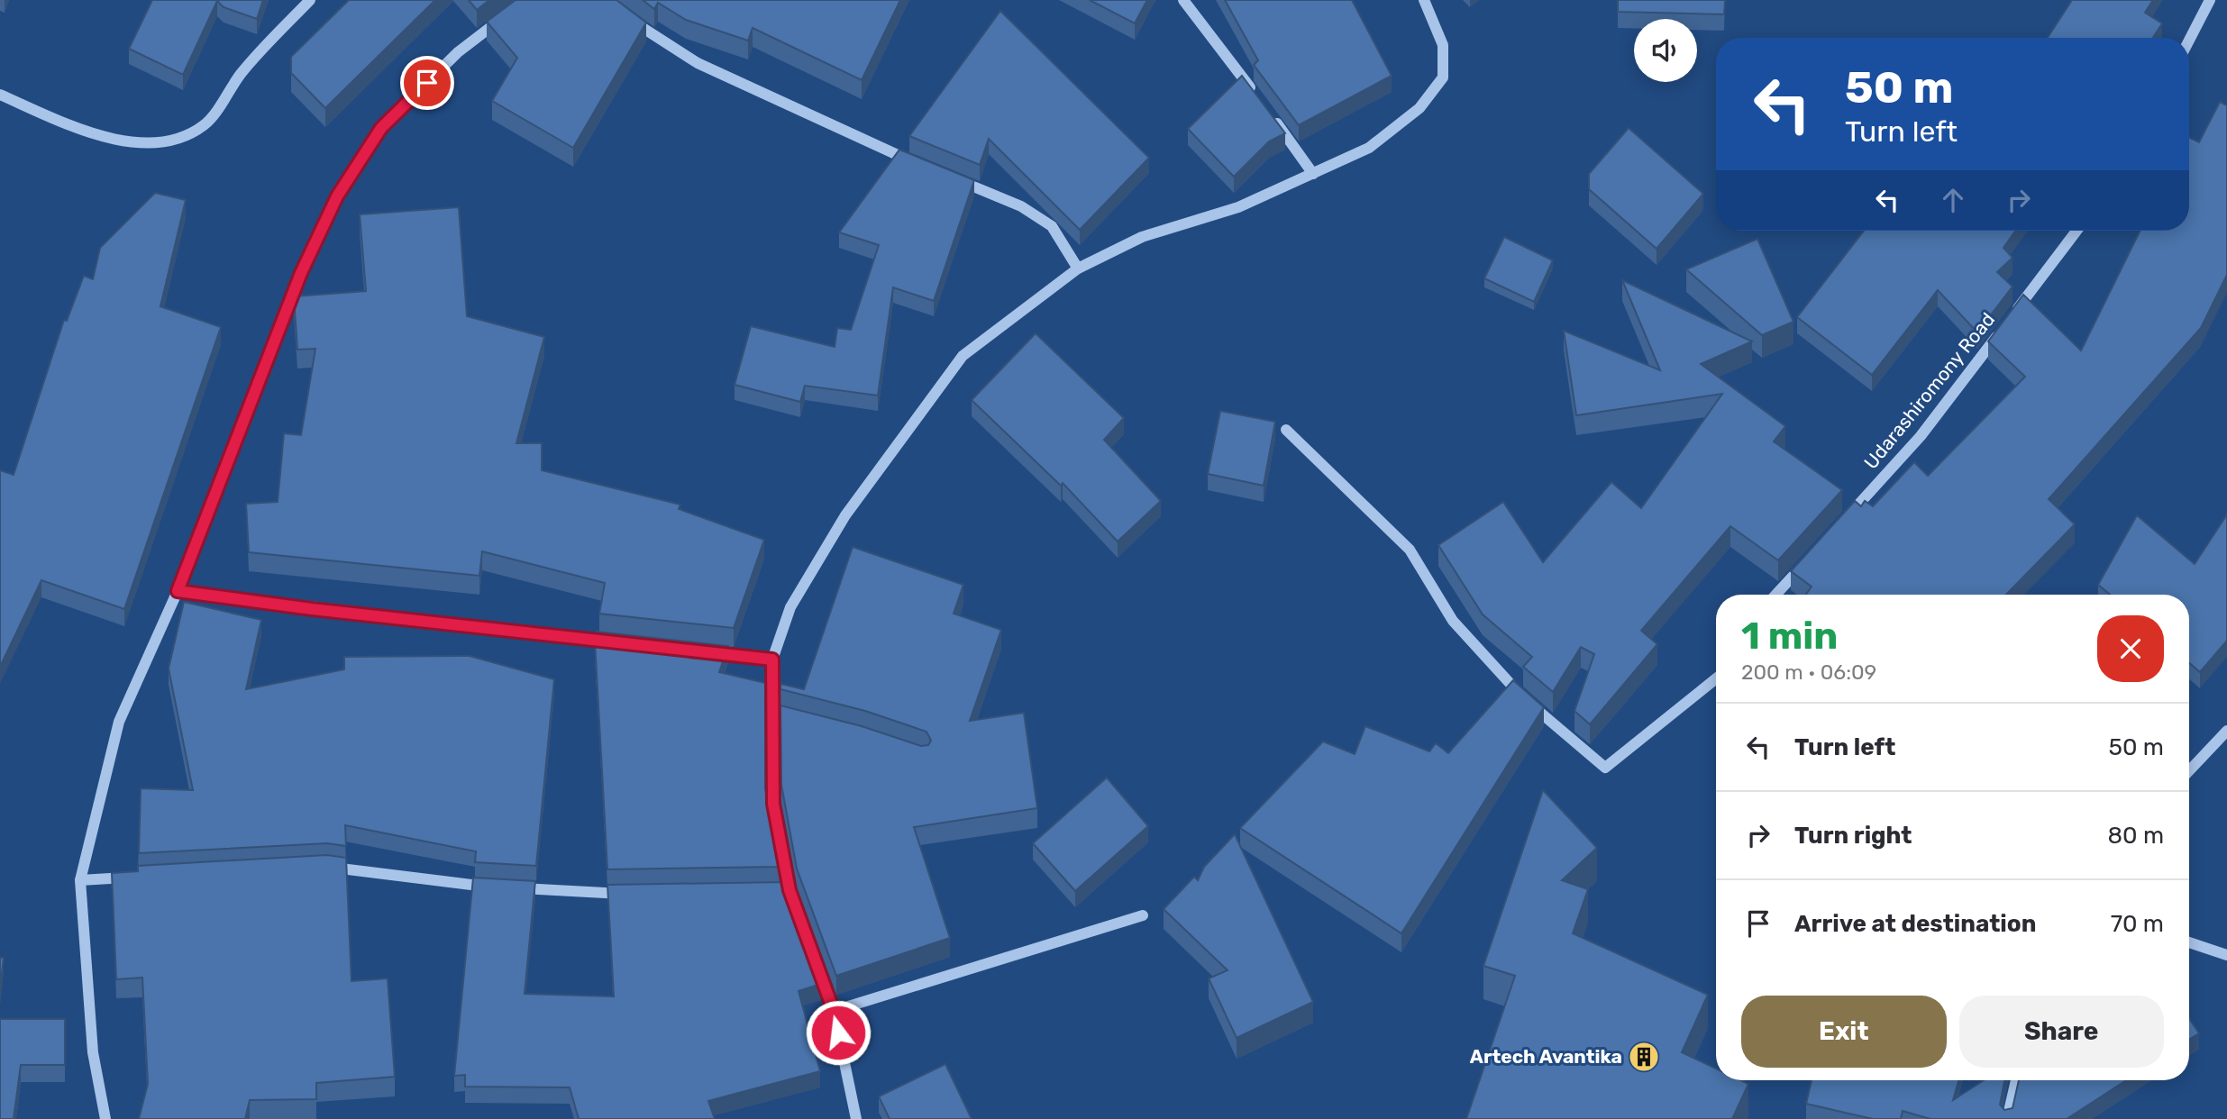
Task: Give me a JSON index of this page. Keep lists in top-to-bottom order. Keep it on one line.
{"streets":{"street":["Udarashiromony Road"]},"places":{"building":["Artech Avantika"]},"page":{"turn":["50 m","Turn left"],"heading":["1 min","200 m · 06:09"],"list":[{"name":"Turn left","value":"50 m"},{"name":"Turn right","value":"80 m"},{"name":"Arrive at destination","value":"70 m"}],"buttons":["Exit","Share"]}}
